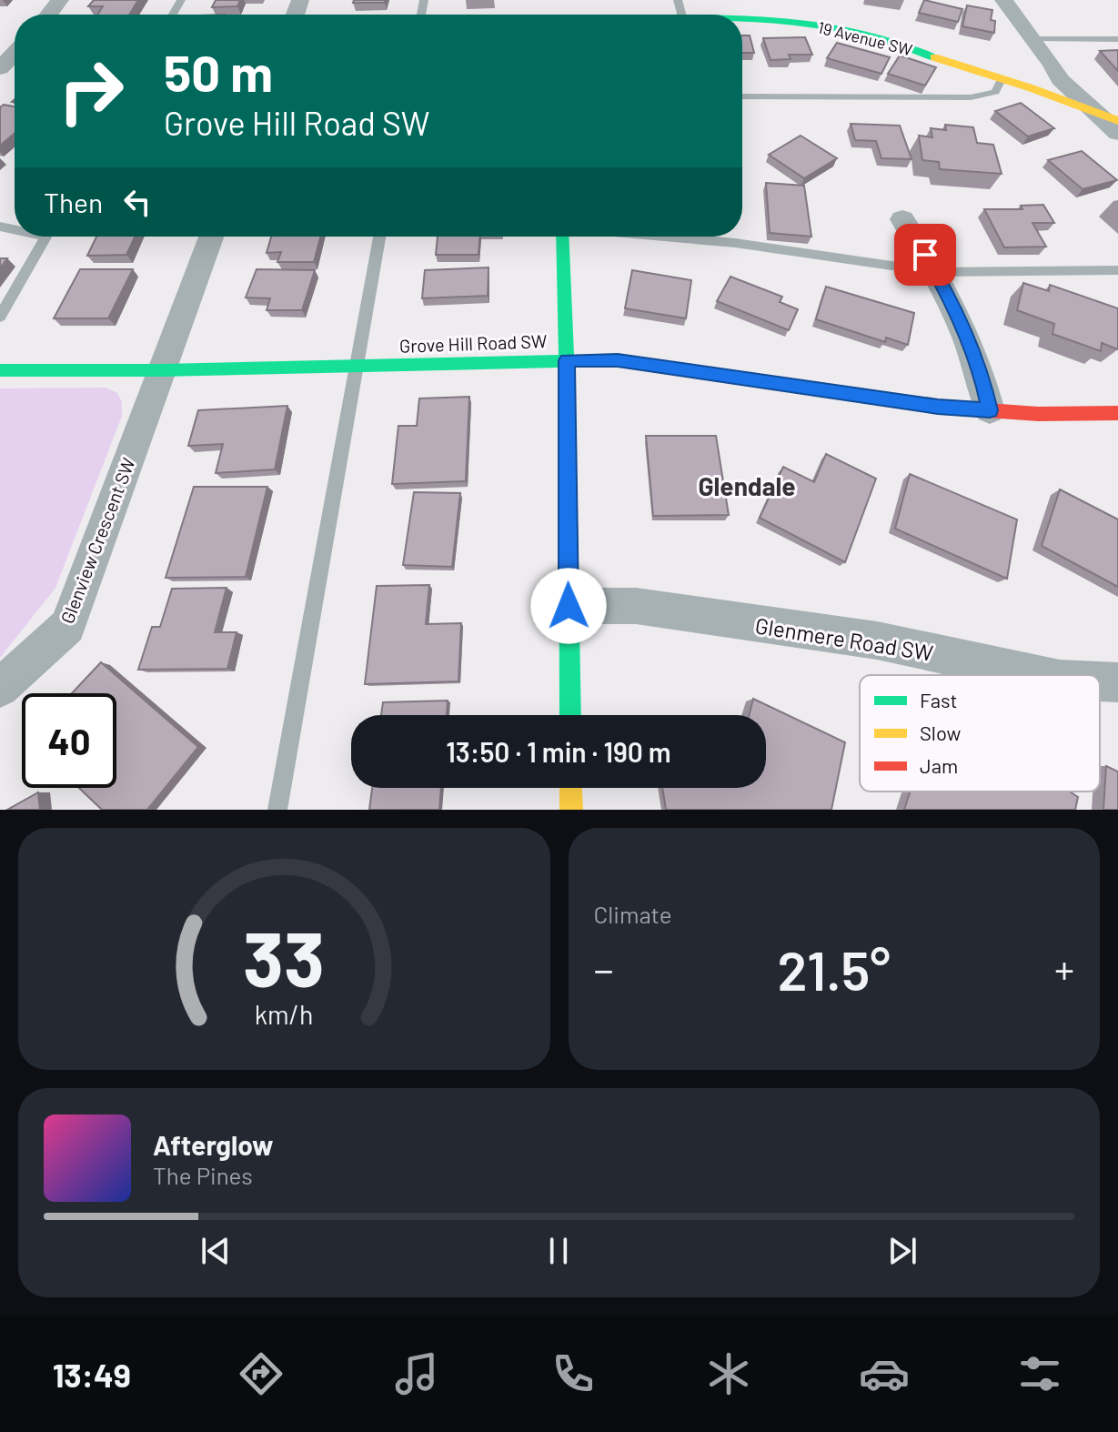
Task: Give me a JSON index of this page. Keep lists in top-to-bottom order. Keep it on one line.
{"streets":{"street":["19 Avenue SW","Grove Hill Road SW","Glenview Crescent SW","Glenmere Road SW"]},"crossings":[["Grove Hill Road SW","Glenview Crescent SW"]],"districts":["Glendale"],"legend":["Fast","Slow","Jam"],"page":{"turn":["50 m","Grove Hill Road SW"],"then":"Then","limit":"40","trip":"13:50 · 1 min · 190 m","tile":"Climate","heat":["−","21.5°","+"],"song":["Afterglow","The Pines"],"tabs":"13:49","gauge":["33","km/h"]}}
